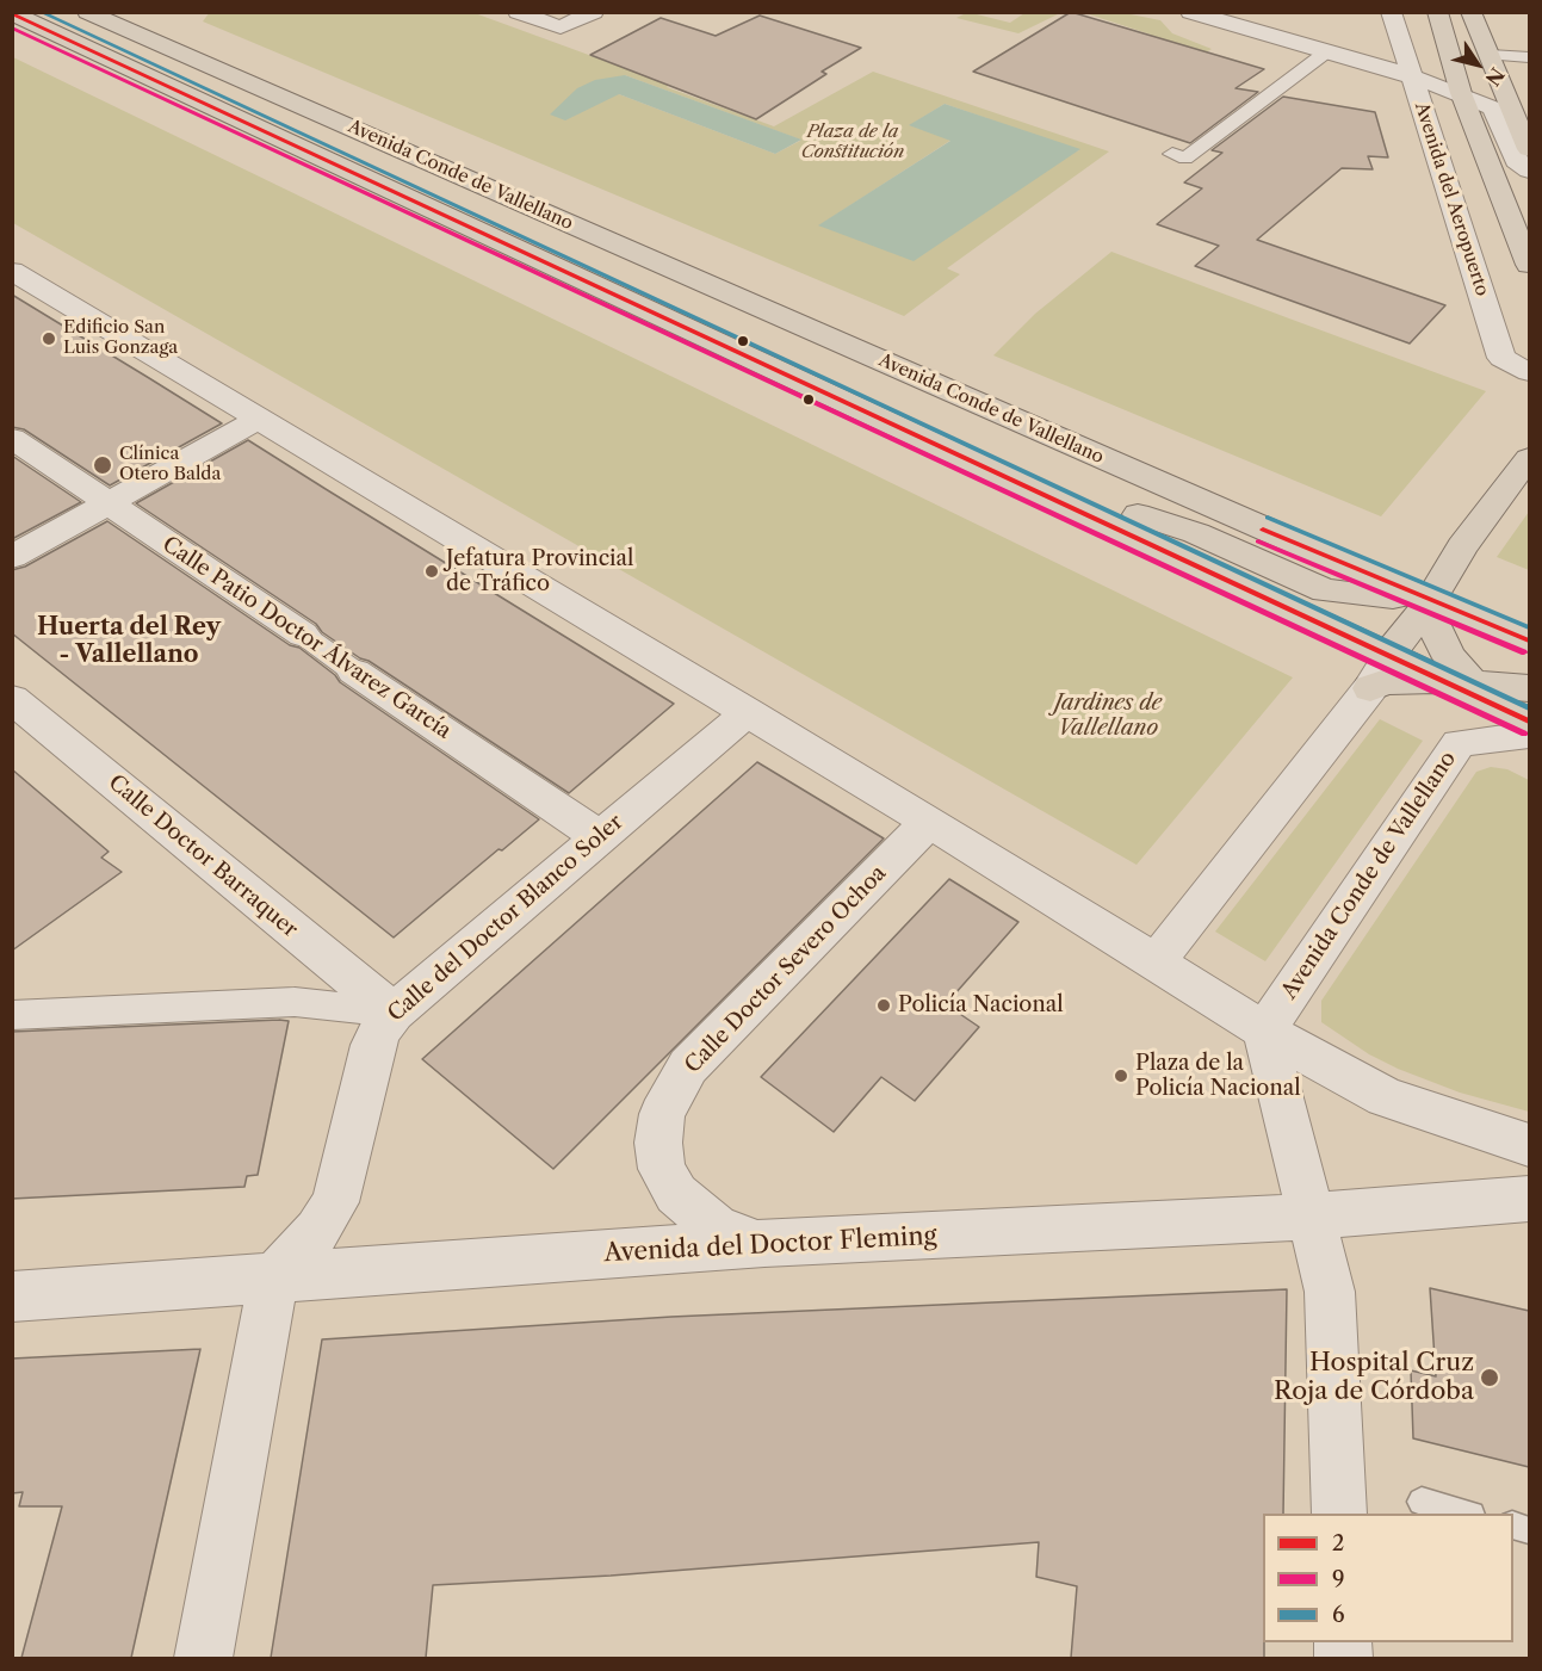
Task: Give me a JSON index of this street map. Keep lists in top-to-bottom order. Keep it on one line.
{"streets":{"main road":["Avenida Conde de Vallellano","Avenida del Aeropuerto"],"street":["Calle Patio Doctor Álvarez García","Calle Doctor Barraquer","Calle del Doctor Blanco Soler","Calle Doctor Severo Ochoa","Avenida del Doctor Fleming"]},"crossings":[["Calle Patio Doctor Álvarez García","Calle del Doctor Blanco Soler"],["Calle Doctor Barraquer","Calle del Doctor Blanco Soler"],["Calle del Doctor Blanco Soler","Avenida del Doctor Fleming"],["Calle Doctor Severo Ochoa","Avenida del Doctor Fleming"]],"districts":["Huerta del Rey - Vallellano"],"parks":["Plaza de la Constitución","Jardines de Vallellano"],"places":["Edificio San Luis Gonzaga","Clínica Otero Balda","Jefatura Provincial de Tráfico","Policía Nacional","Plaza de la Policía Nacional","Hospital Cruz Roja de Córdoba"],"lines":["transit line 6","transit line 2","transit line 9"],"legend":["2","9","6"],"north":"bottom right"}
